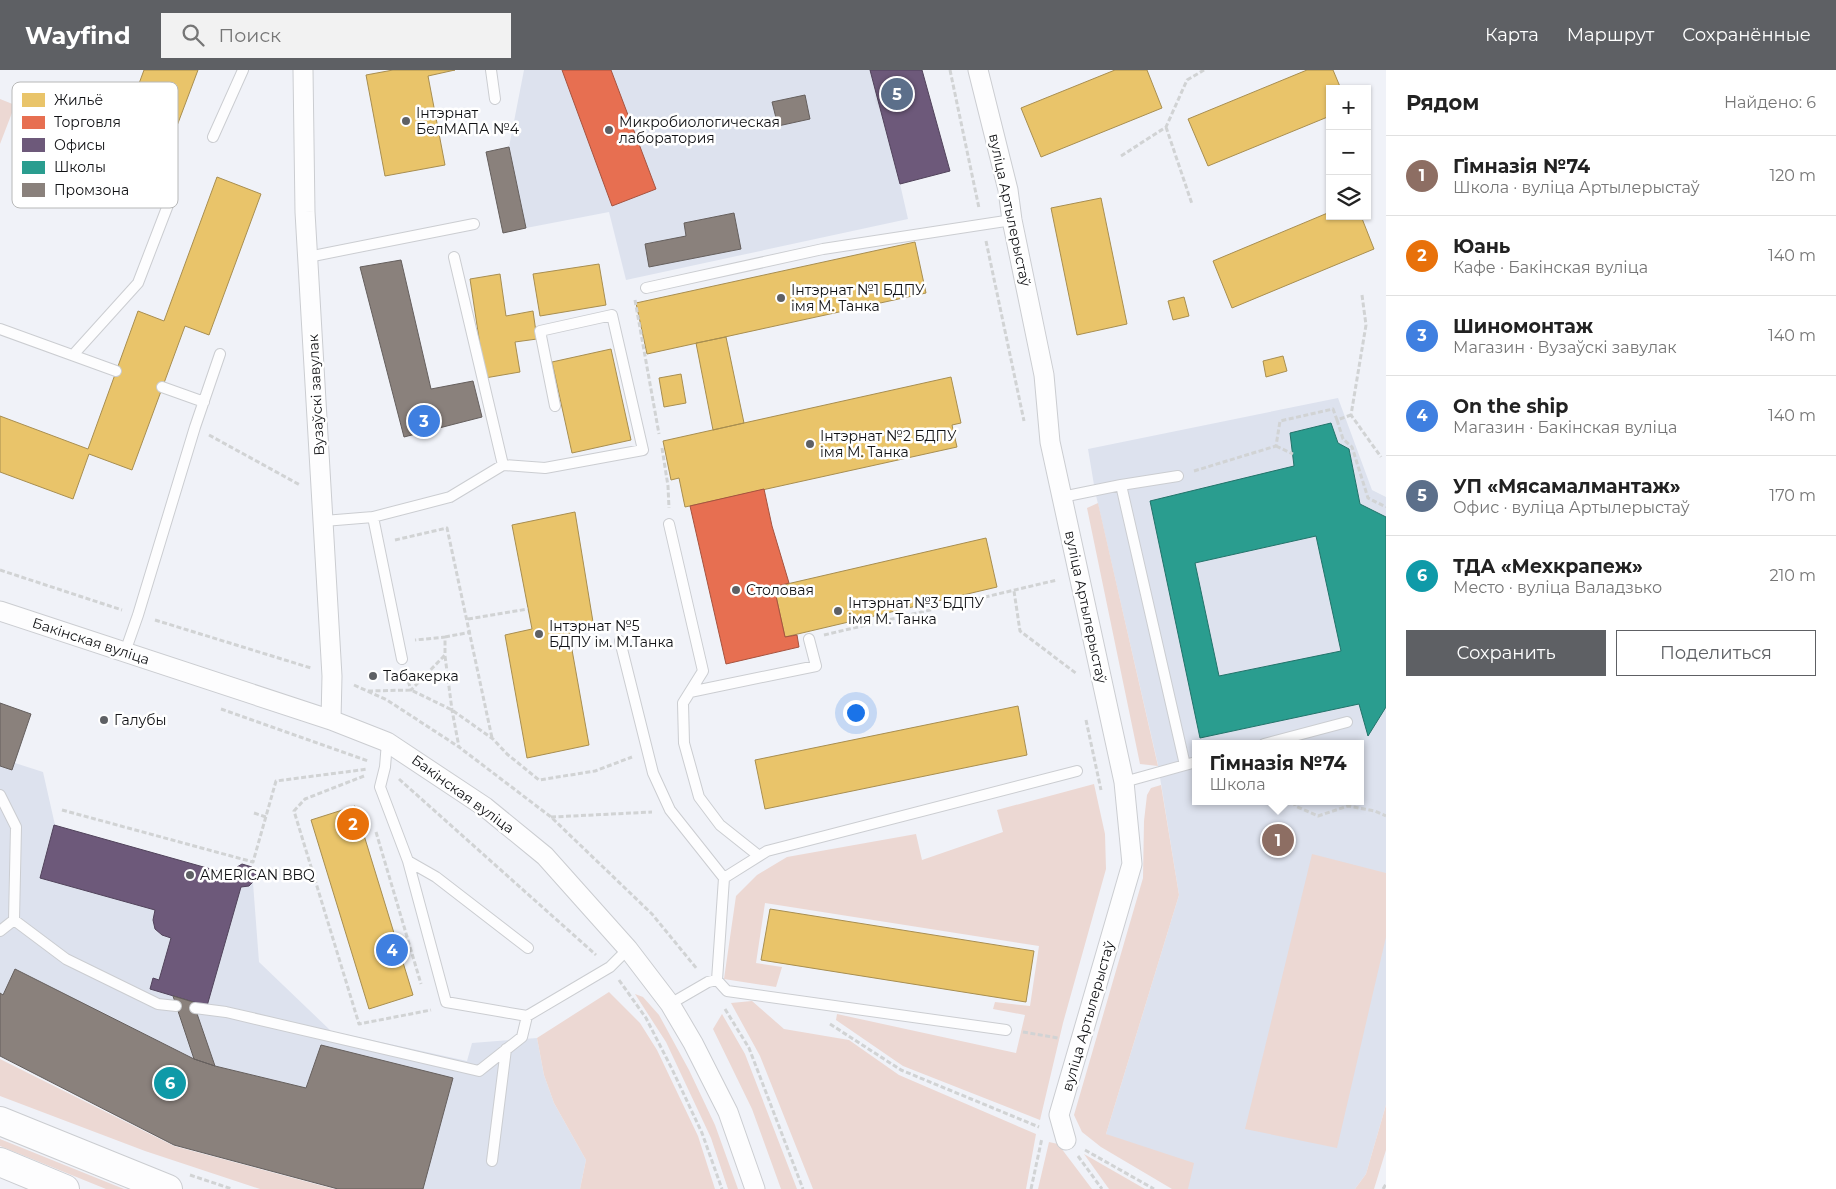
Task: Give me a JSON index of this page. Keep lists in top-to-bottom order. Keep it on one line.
{"streets":{"street":["вуліца Артылерыстаў","Вузаўскі завулак","Бакінская вуліца"]},"crossings":[["Вузаўскі завулак","Бакінская вуліца"]],"places":["Інтэрнат БелМАПА №4","Микробиологическая лаборатория","Інтэрнат №1 БДПУ імя М. Танка","Інтэрнат №2 БДПУ імя М. Танка","Столовая","Інтэрнат №3 БДПУ імя М. Танка","Інтэрнат №5 БДПУ ім. М.Танка","Табакерка","Галубы","AMERICAN BBQ"],"legend":["Жильё","Торговля","Офисы","Школы","Промзона"],"page":{"header":"Wayfind","search":"Поиск","nav":["Карта","Маршрут","Сохранённые"],"heading":["Рядом","Найдено: 6"],"pins":["5","3","2","1","4","6"],"map_buttons":["+","−"],"list":[{"mark":"1","name":"Гімназія №74","note":"Школа · вуліца Артылерыстаў","value":"120 m"},{"mark":"2","name":"Юань","note":"Кафе · Бакінская вуліца","value":"140 m"},{"mark":"3","name":"Шиномонтаж","note":"Магазин · Вузаўскі завулак","value":"140 m"},{"mark":"4","name":"On the ship","note":"Магазин · Бакінская вуліца","value":"140 m"},{"mark":"5","name":"УП «Мясамалмантаж»","note":"Офис · вуліца Артылерыстаў","value":"170 m"},{"mark":"6","name":"ТДА «Мехкрапеж»","note":"Место · вуліца Валадзько","value":"210 m"}],"buttons":["Сохранить","Поделиться"],"popup":["Гімназія №74","Школа"]}}
